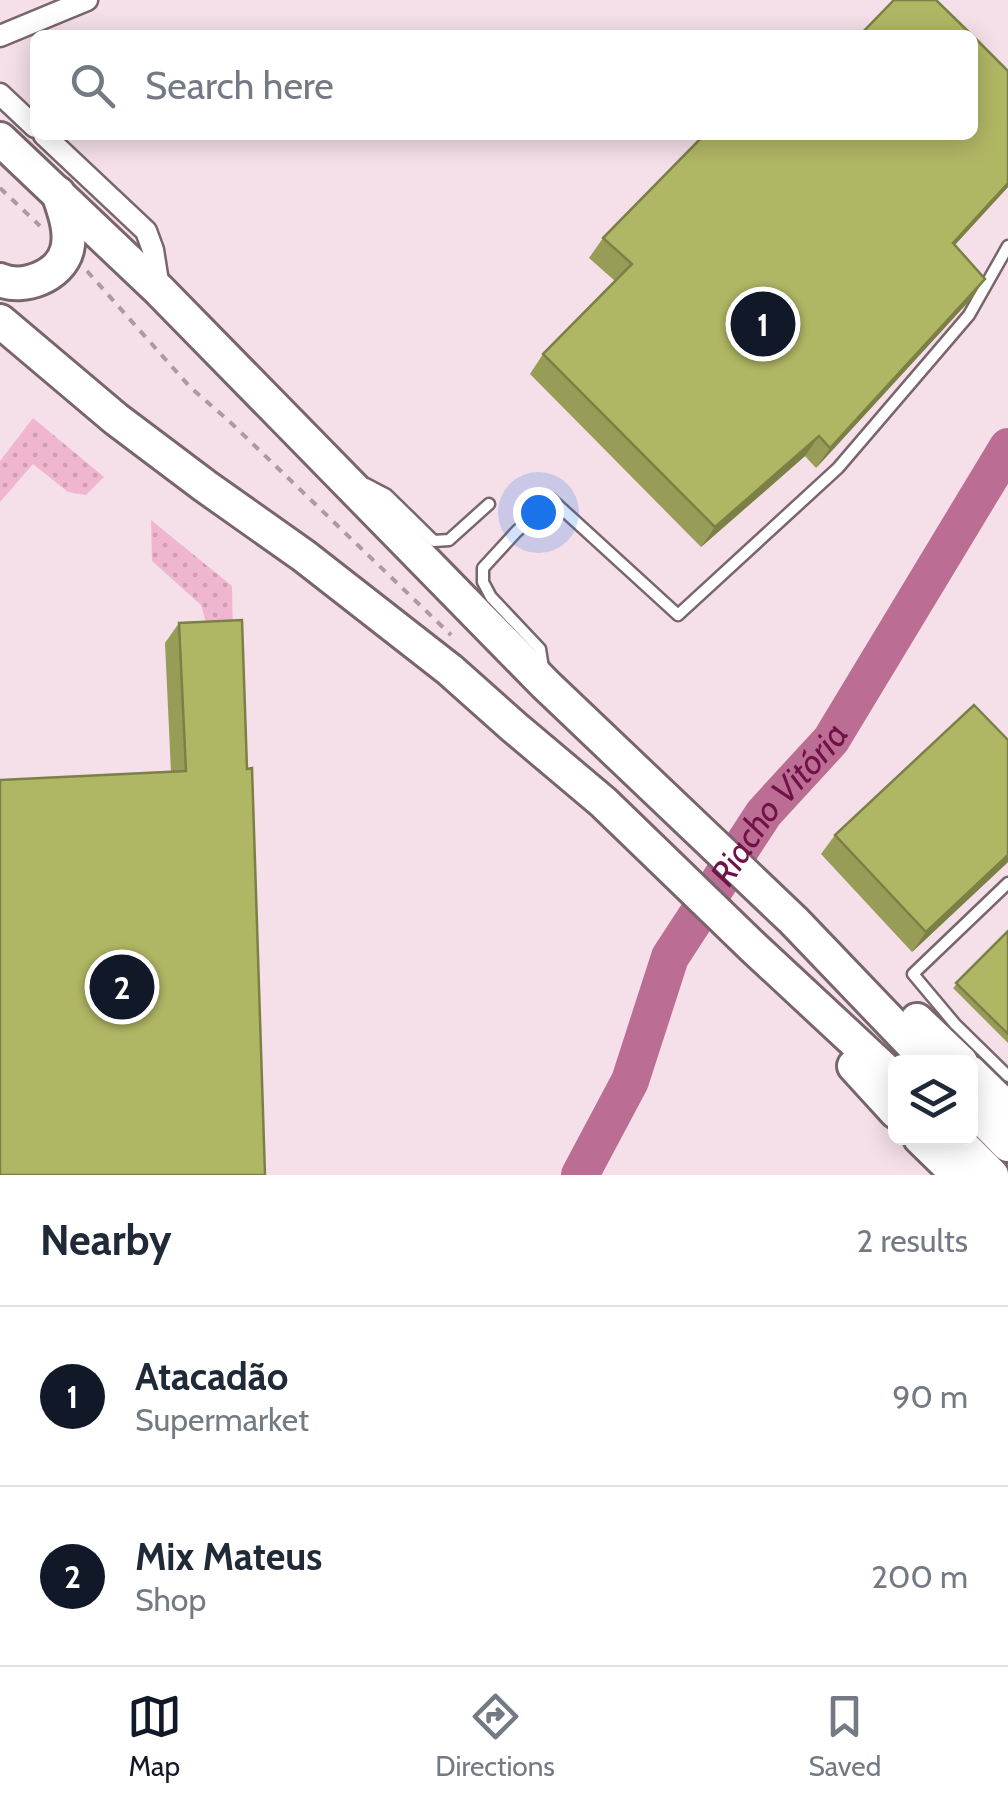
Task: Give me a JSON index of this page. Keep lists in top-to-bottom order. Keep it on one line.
{"water":["Riacho Vitória"],"page":{"search":"Search here","pins":["1","2"],"heading":["Nearby","2 results"],"list":[{"mark":"1","name":"Atacadão","note":"Supermarket","value":"90 m"},{"mark":"2","name":"Mix Mateus","note":"Shop","value":"200 m"}],"nav":["Map","Directions","Saved"]}}
